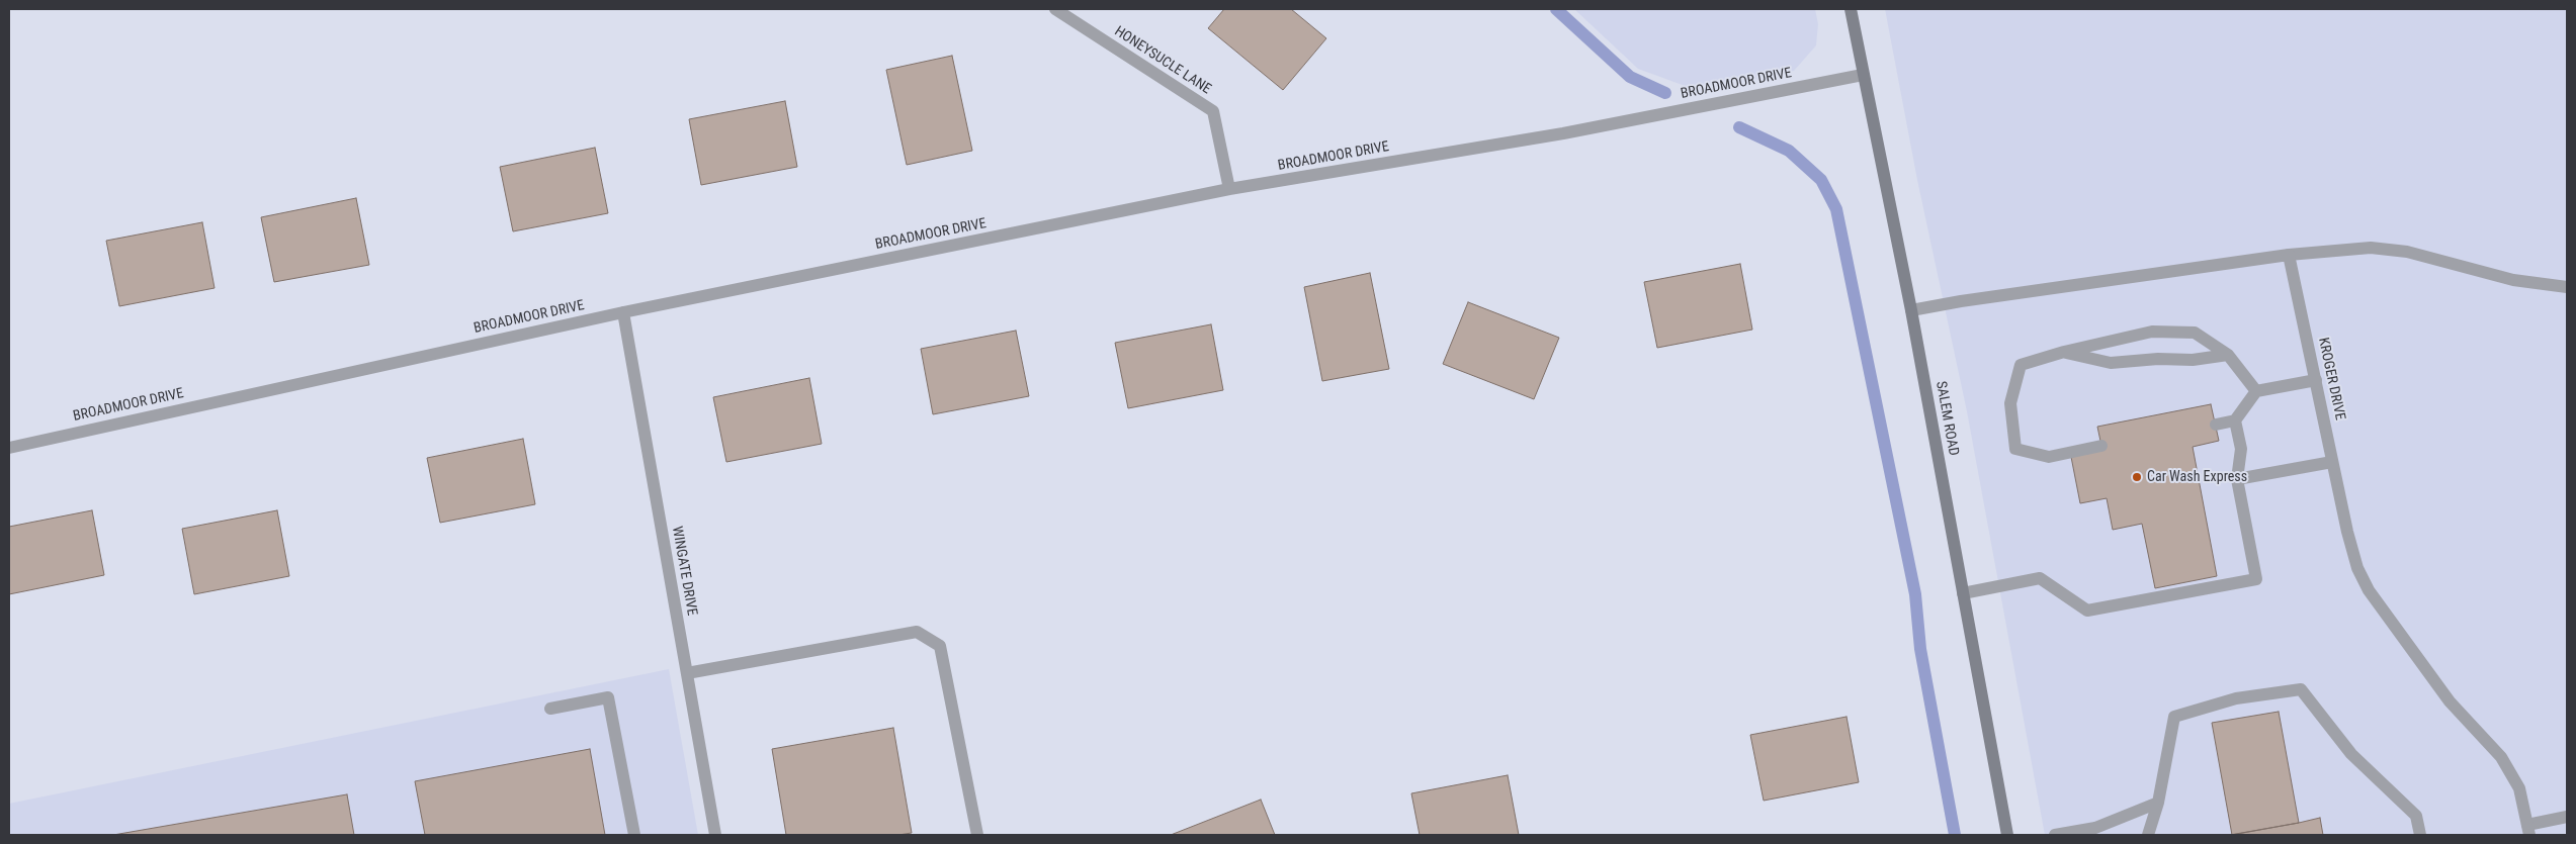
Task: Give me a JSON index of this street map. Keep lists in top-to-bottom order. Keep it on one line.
{"streets":{"main road":["SALEM ROAD"],"street":["HONEYSUCLE LANE","BROADMOOR DRIVE","KROGER DRIVE","WINGATE DRIVE"]},"crossings":[["HONEYSUCLE LANE","BROADMOOR DRIVE"],["BROADMOOR DRIVE","SALEM ROAD"],["BROADMOOR DRIVE","WINGATE DRIVE"]],"places":["Car Wash Express"]}
